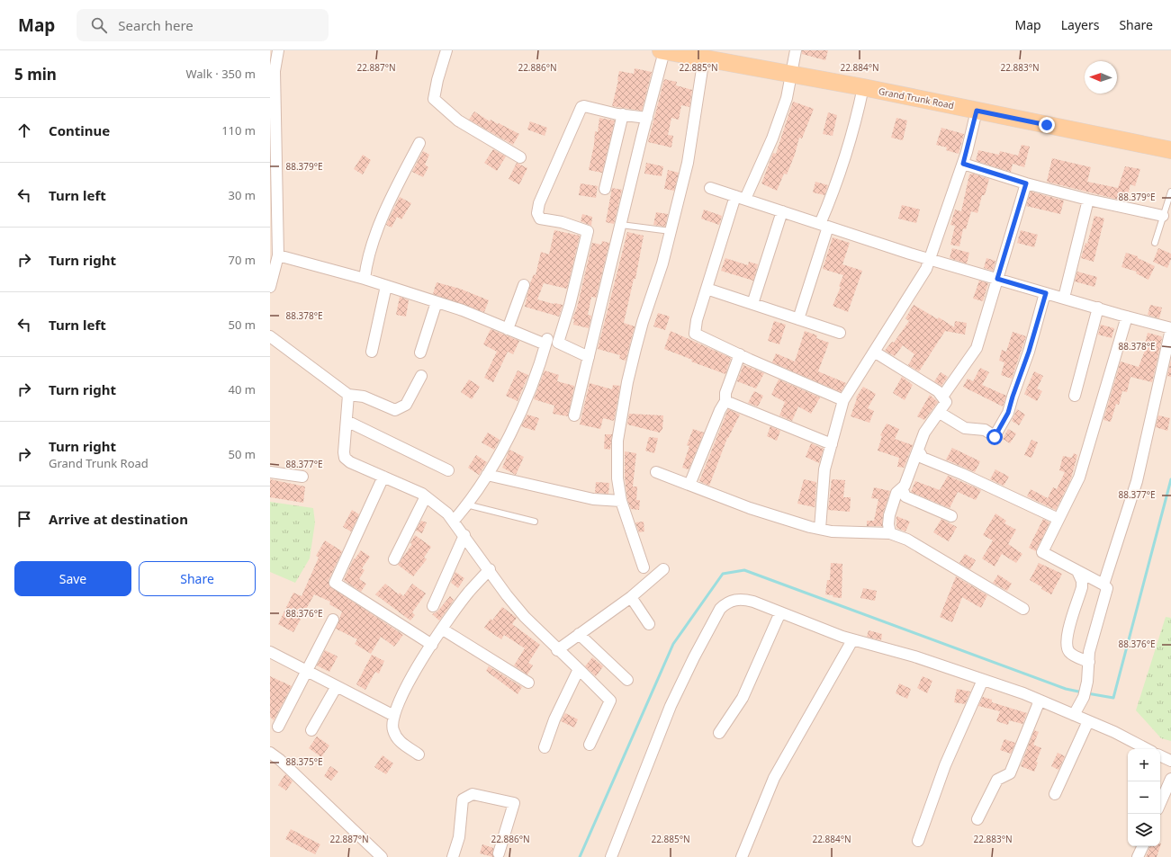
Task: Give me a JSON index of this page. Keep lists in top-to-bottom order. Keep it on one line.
{"streets":{"main road":["Grand Trunk Road"]},"north":"left","page":{"header":"Map","search":"Search here","nav":["Map","Layers","Share"],"heading":["5 min","Walk · 350 m"],"list":[["Continue","110 m"],["Turn left","30 m"],["Turn right","70 m"],["Turn left","50 m"],["Turn right","40 m"],["Turn right","Grand Trunk Road","50 m"],"Arrive at destination"],"buttons":["Save","Share"],"map_buttons":["+","−"]},"coordinates":["22.887°N","22.886°N","22.885°N","22.884°N","22.883°N","88.379°E","88.378°E","88.377°E","88.376°E","88.375°E"]}
